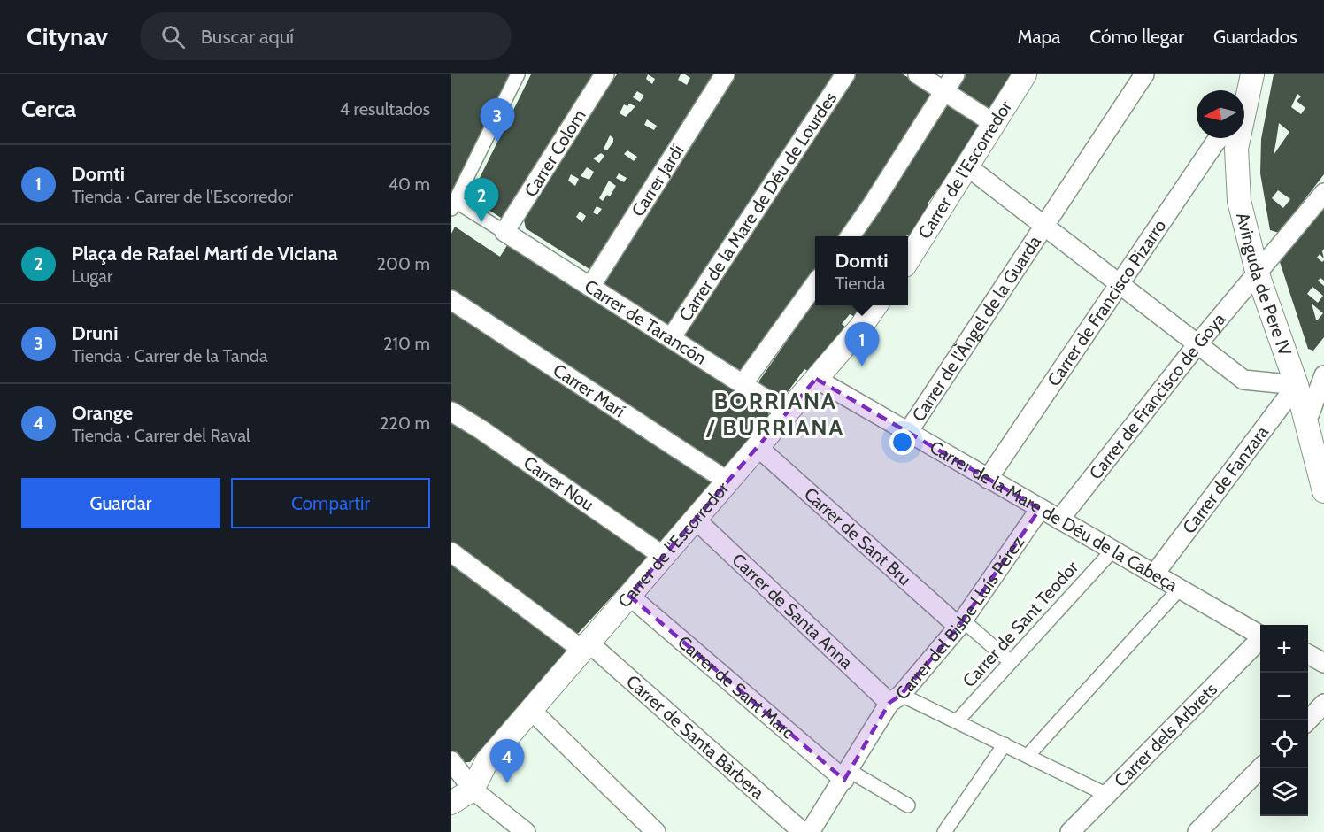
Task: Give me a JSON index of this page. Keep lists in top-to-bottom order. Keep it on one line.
{"streets":{"street":["Carrer Colom","Carrer de l'Escorredor","Carrer Jardí","Carrer de la Mare de Déu de Lourdes","Avinguda de Pere IV","Carrer de Francisco Pizarro","Carrer de Tarancón","Carrer de l'Àngel de la Guarda","Carrer Marí","Carrer de Francisco de Goya","Carrer de Fanzara","Carrer Nou","Carrer de la Mare de Déu de la Cabeça","Carrer de Sant Bru","Carrer de Santa Anna","Carrer del Bisbe Lluís Pérez","Carrer de Sant Teodor","Carrer de Sant Marc","Carrer dels Arbrets","Carrer de Santa Bàrbera"]},"crossings":[["Carrer Colom","Carrer de Tarancón"],["Carrer de l'Escorredor","Carrer de Tarancón"],["Carrer de l'Escorredor","Carrer Marí"],["Carrer de l'Escorredor","Carrer Nou"],["Carrer de l'Escorredor","Carrer de la Mare de Déu de la Cabeça"],["Carrer de l'Escorredor","Carrer de Sant Bru"],["Carrer de l'Escorredor","Carrer de Santa Anna"],["Carrer de l'Escorredor","Carrer de Sant Marc"],["Carrer de l'Escorredor","Carrer de Santa Bàrbera"],["Carrer Jardí","Carrer de Tarancón"],["Carrer de la Mare de Déu de Lourdes","Carrer de Tarancón"],["Avinguda de Pere IV","Carrer de Francisco de Goya"],["Avinguda de Pere IV","Carrer de Fanzara"],["Carrer de Francisco Pizarro","Carrer de la Mare de Déu de la Cabeça"],["Carrer de l'Àngel de la Guarda","Carrer de la Mare de Déu de la Cabeça"],["Carrer de Francisco de Goya","Carrer de la Mare de Déu de la Cabeça"],["Carrer de Fanzara","Carrer de la Mare de Déu de la Cabeça"],["Carrer de la Mare de Déu de la Cabeça","Carrer del Bisbe Lluís Pérez"],["Carrer de la Mare de Déu de la Cabeça","Carrer de Sant Teodor"],["Carrer de Sant Bru","Carrer del Bisbe Lluís Pérez"],["Carrer de Santa Anna","Carrer del Bisbe Lluís Pérez"],["Carrer del Bisbe Lluís Pérez","Carrer de Sant Marc"]],"districts":["BORRIANA / BURRIANA"],"north":"left","page":{"header":"Citynav","search":"Buscar aquí","nav":["Mapa","Cómo llegar","Guardados"],"heading":["Cerca","4 resultados"],"pins":["3","2","1","4"],"list":[{"mark":"1","name":"Domti","note":"Tienda · Carrer de l'Escorredor","value":"40 m"},{"mark":"2","name":"Plaça de Rafael Martí de Viciana","note":"Lugar","value":"200 m"},{"mark":"3","name":"Druni","note":"Tienda · Carrer de la Tanda","value":"210 m"},{"mark":"4","name":"Orange","note":"Tienda · Carrer del Raval","value":"220 m"}],"popup":["Domti","Tienda"],"buttons":["Guardar","Compartir"],"map_buttons":["+","−"]}}
